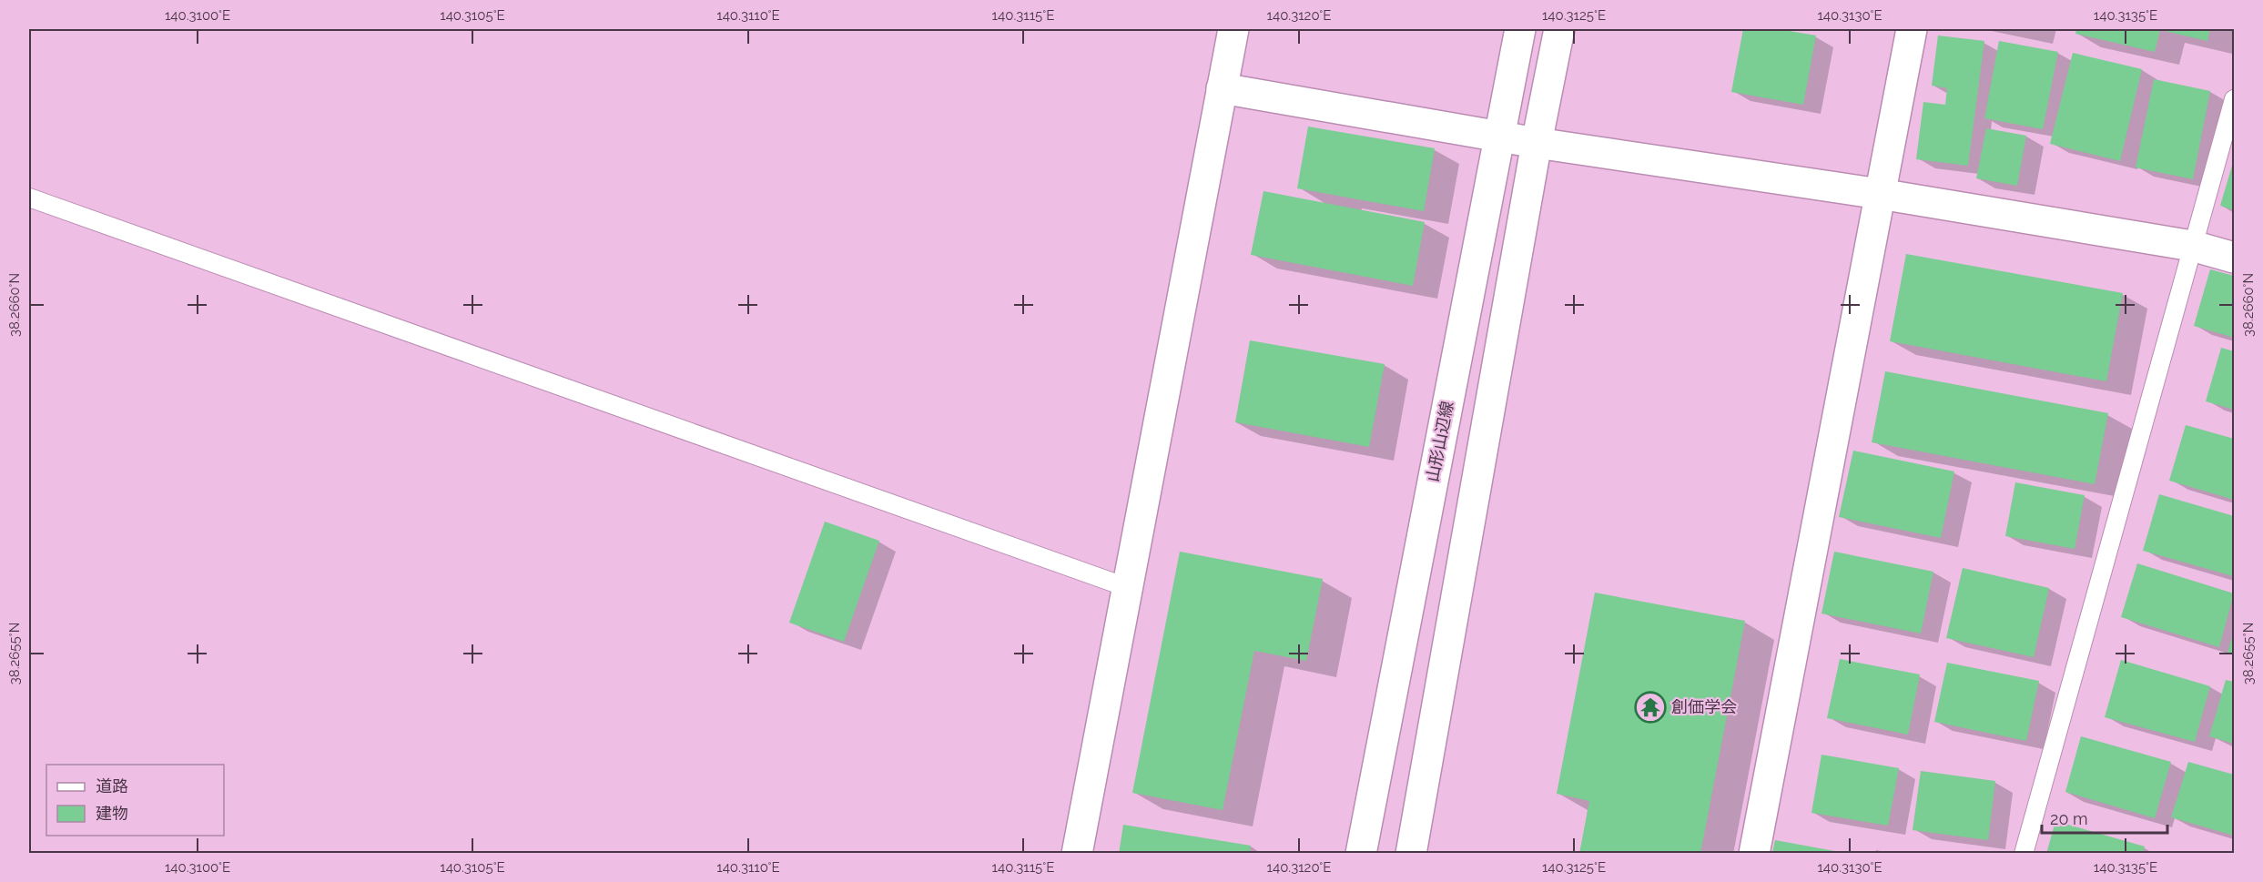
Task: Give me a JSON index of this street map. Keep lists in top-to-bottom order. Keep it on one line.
{"streets":{"street":["山形山辺線"]},"places":{"temple":["創価学会"]},"legend":["道路","建物"],"scale_bar":"20 m","coordinates":["140.3100°E","140.3105°E","140.3110°E","140.3115°E","140.3120°E","140.3125°E","140.3130°E","140.3135°E","38.2660°N","38.2655°N"]}
